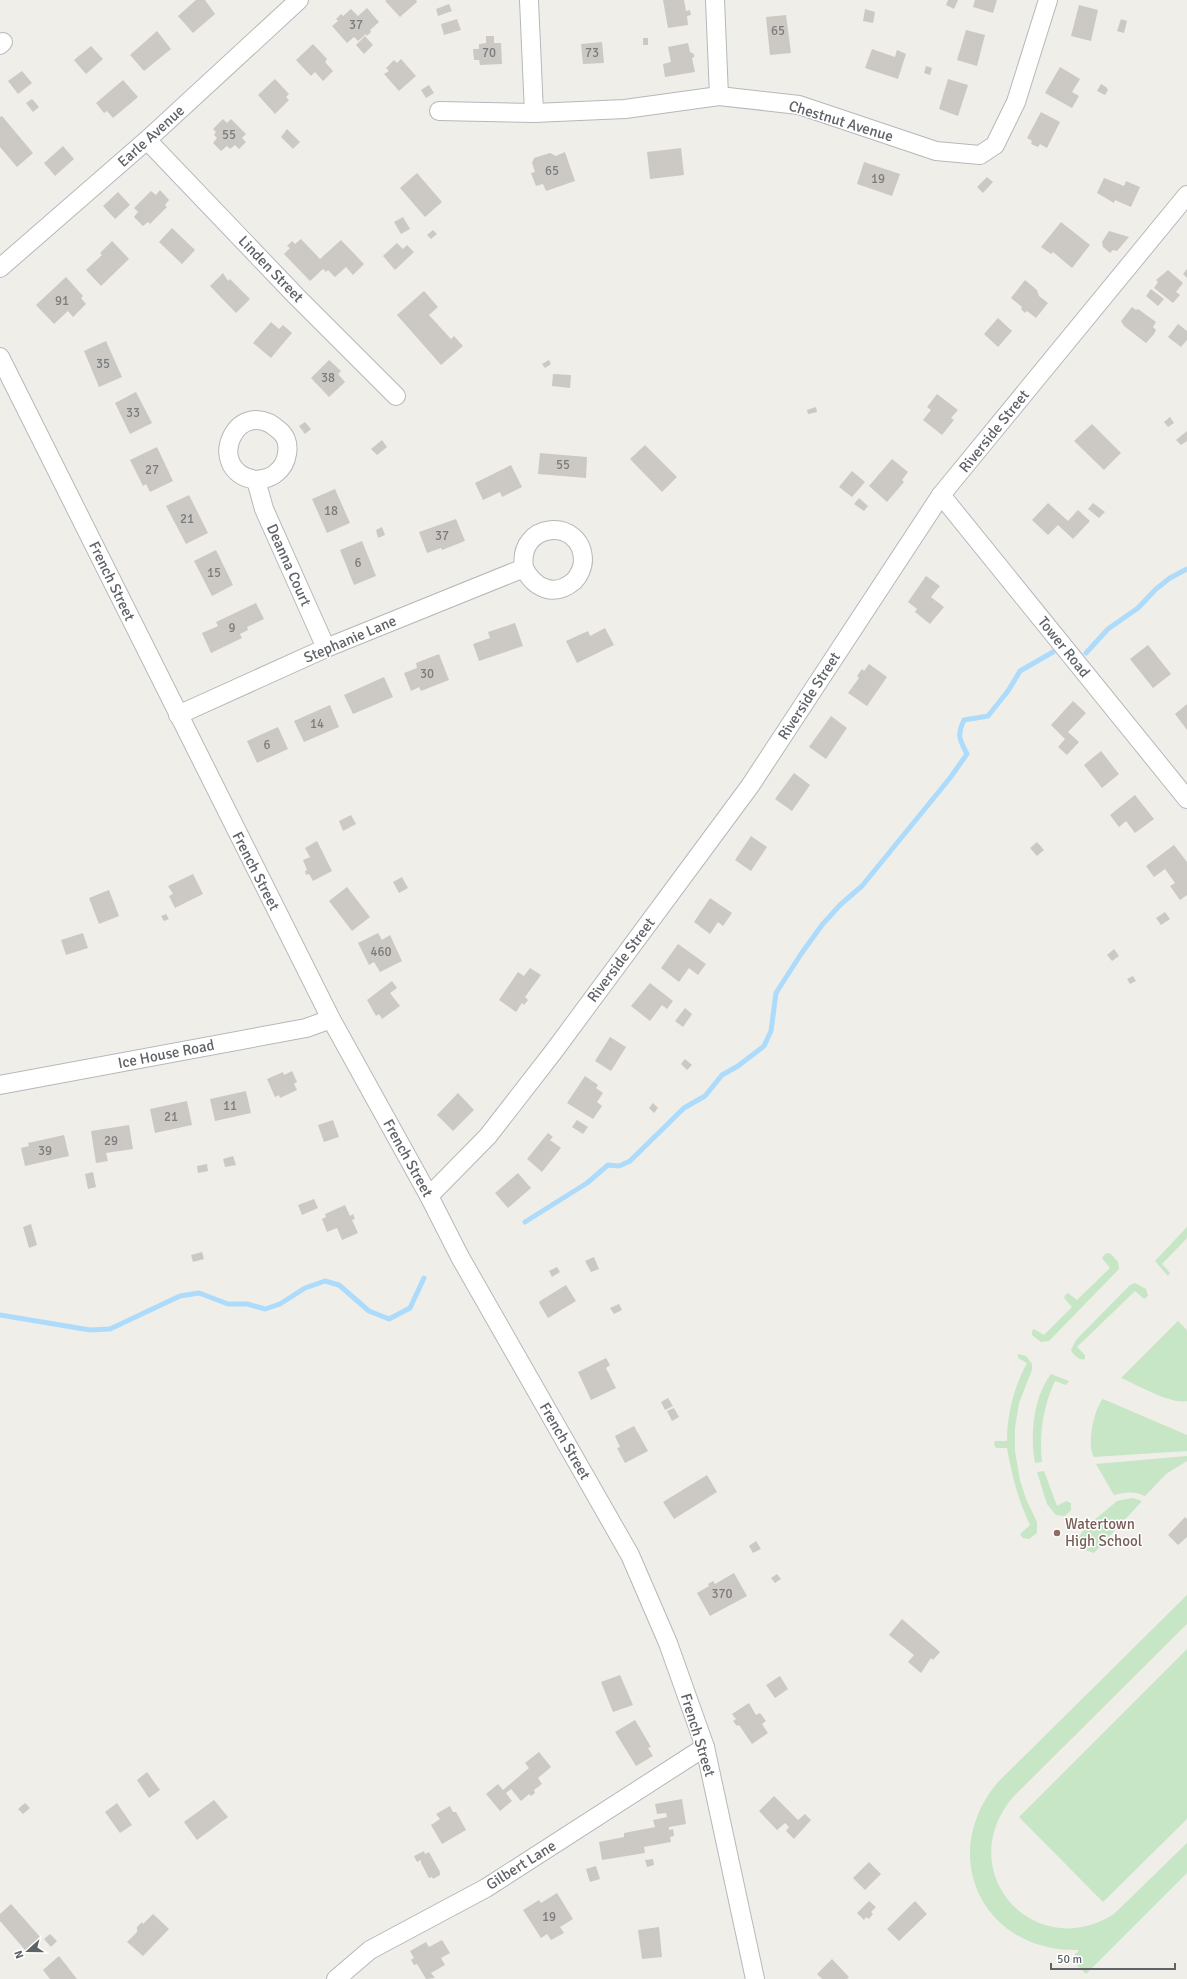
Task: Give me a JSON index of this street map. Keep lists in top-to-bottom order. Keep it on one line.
{"streets":{"street":["Chestnut Avenue","Earle Avenue","Linden Street","Riverside Street","Deanna Court","French Street","Stephanie Lane","Tower Road","Ice House Road","Gilbert Lane"]},"crossings":[["Earle Avenue","Linden Street"],["Riverside Street","French Street"],["Riverside Street","Tower Road"],["Deanna Court","Stephanie Lane"],["French Street","Stephanie Lane"],["French Street","Ice House Road"],["French Street","Gilbert Lane"]],"places":["Watertown High School"],"house_numbers":["37","65","70","73","55","65","19","91","35","38","33","55","27","18","21","37","6","15","9","30","14","6","460","11","21","29","39","370","19"],"scale_bar":"50 m","north":"left"}
